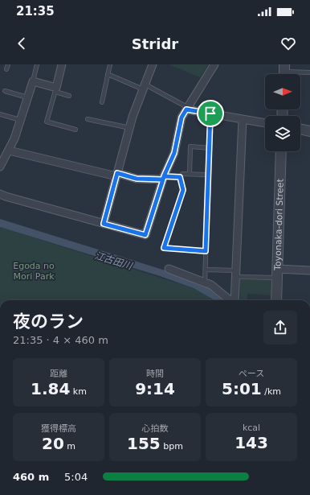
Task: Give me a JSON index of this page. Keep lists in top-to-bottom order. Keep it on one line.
{"streets":{"street":["Toyonaka-dori Street"]},"water":["江古田川"],"parks":["Egoda no Mori Park"],"north":"right","page":{"status":"21:35","header":"Stridr","heading":["夜のラン","21:35 · 4 × 460 m"],"stats":[["距離","1.84 km"],["時間","9:14"],["ペース","5:01 /km"],["獲得標高","20 m"],["心拍数","155 bpm"],["kcal","143"]],"list":[{"name":"460 m","note":"5:04"}]}}
